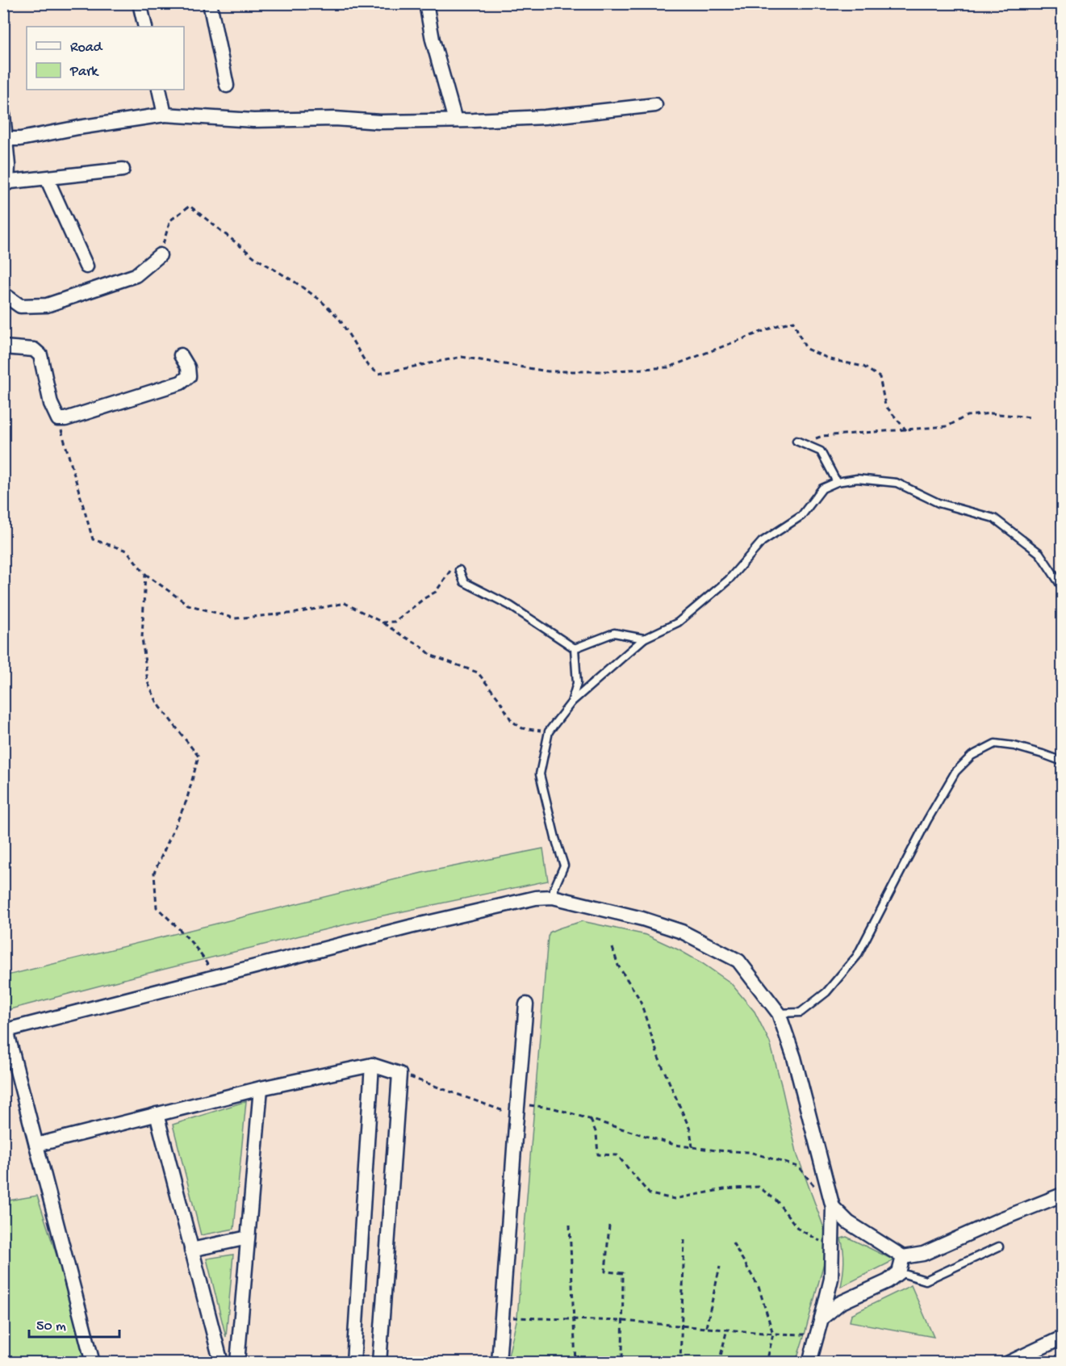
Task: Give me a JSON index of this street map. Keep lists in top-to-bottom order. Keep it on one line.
{"legend":["Road","Park"],"scale_bar":"50 m"}
